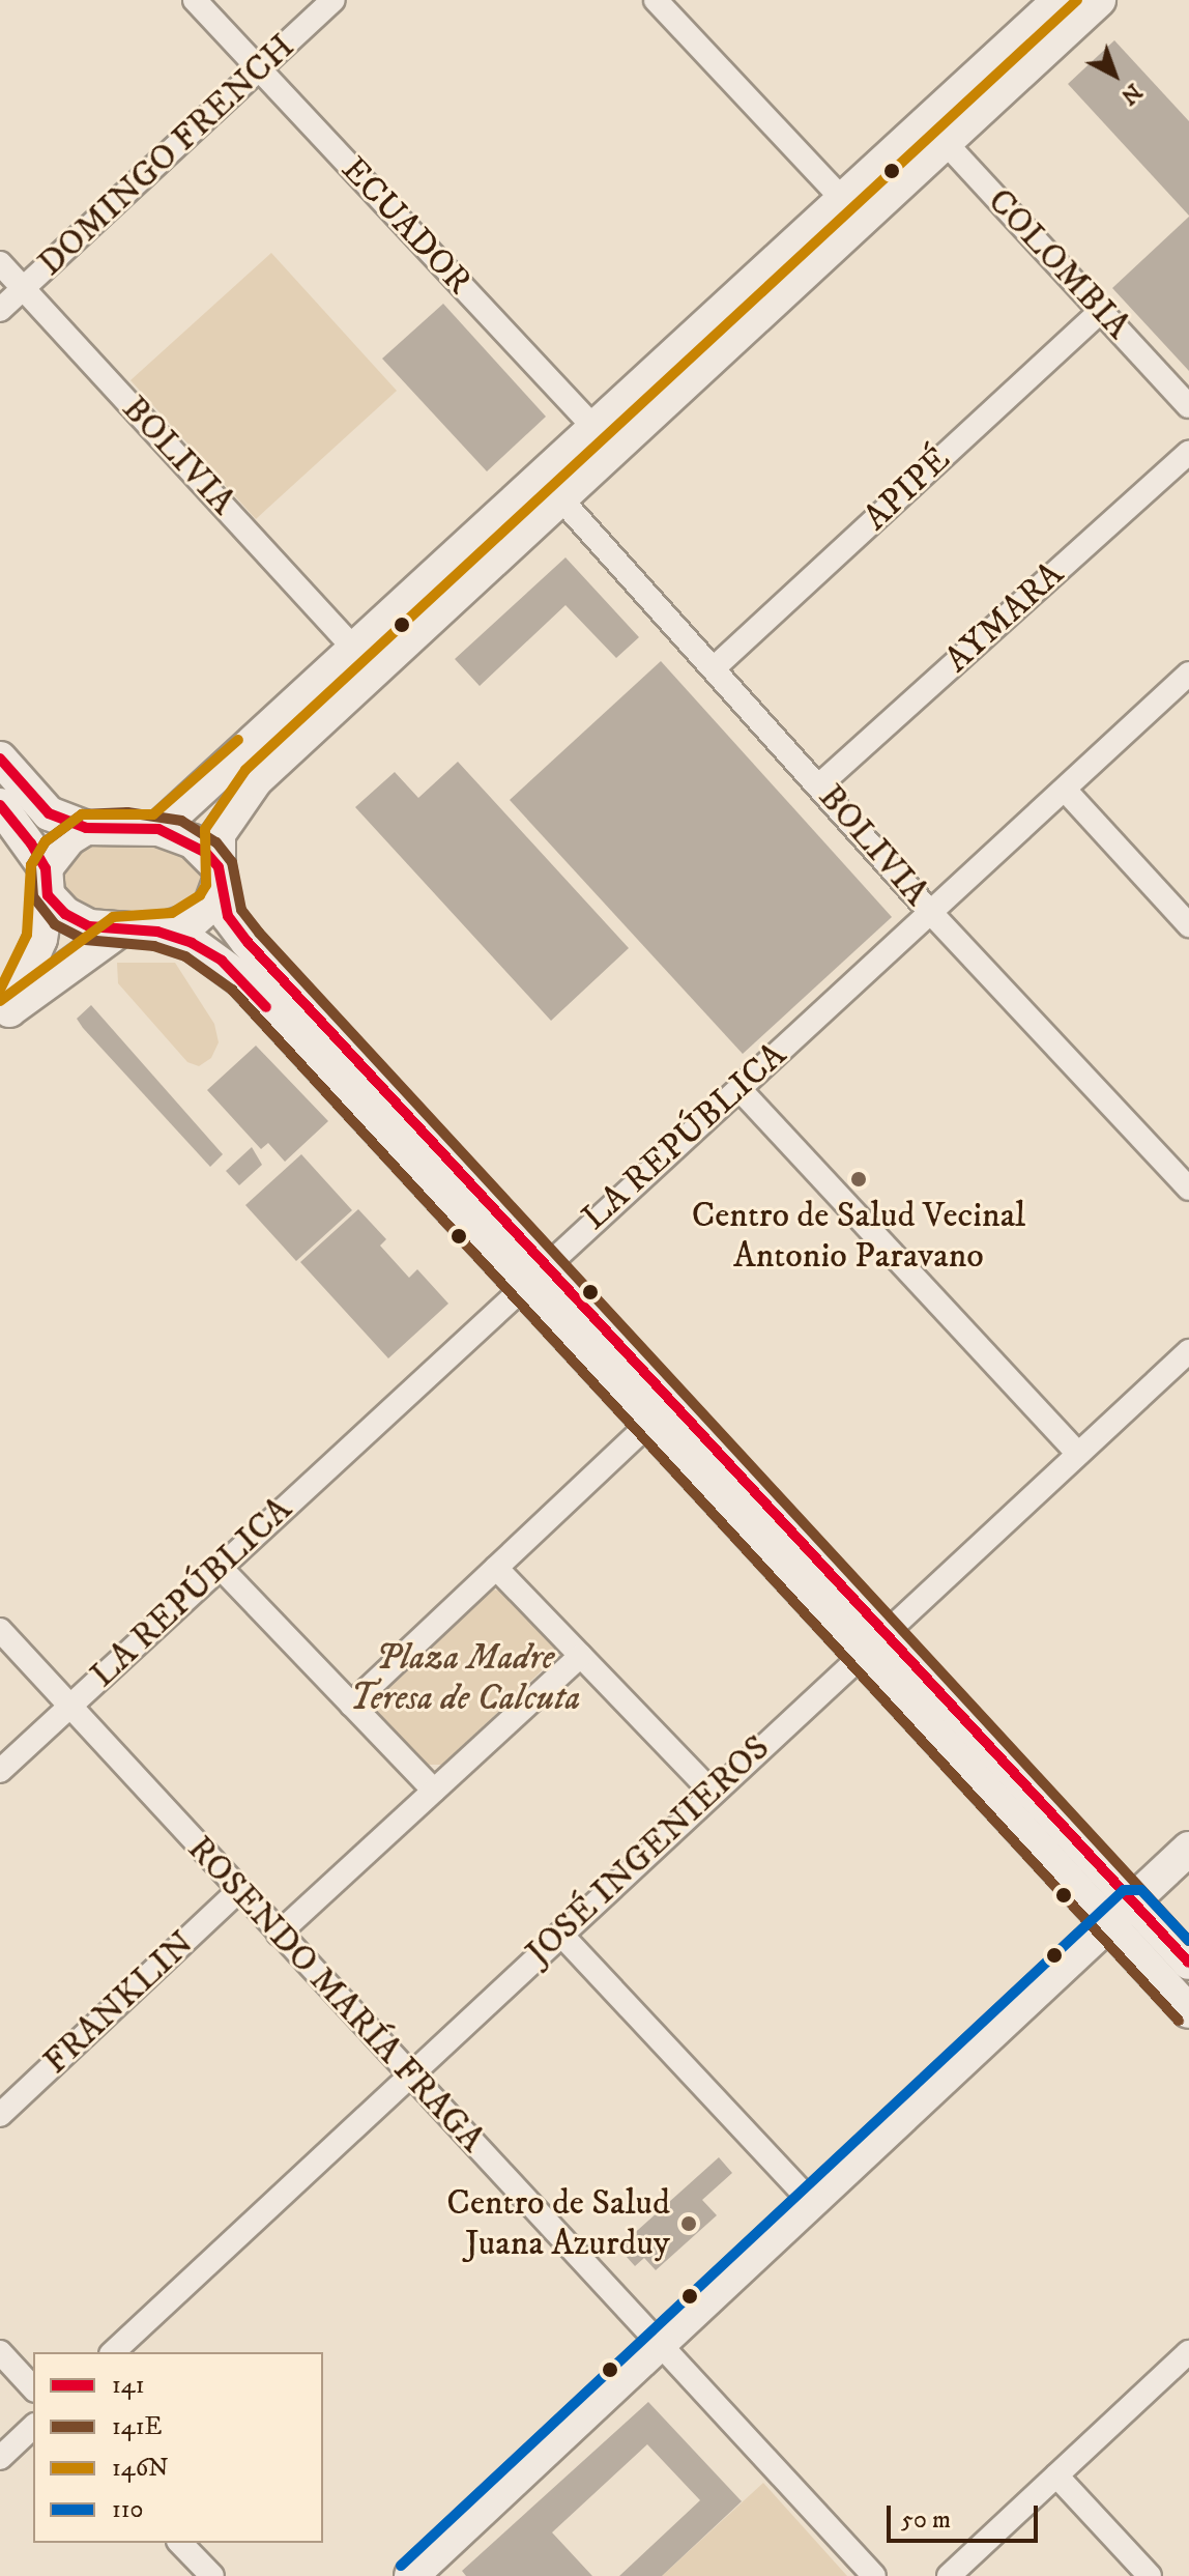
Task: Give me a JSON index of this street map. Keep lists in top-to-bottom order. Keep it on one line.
{"streets":{"street":["DOMINGO FRENCH","ECUADOR","COLOMBIA","BOLIVIA","APIPÉ","AYMARA","LA REPÚBLICA","JOSÉ INGENIEROS","ROSENDO MARÍA FRAGA","FRANKLIN"]},"crossings":[["DOMINGO FRENCH","ECUADOR"],["DOMINGO FRENCH","BOLIVIA"],["COLOMBIA","APIPÉ"],["BOLIVIA","APIPÉ"],["BOLIVIA","AYMARA"],["BOLIVIA","LA REPÚBLICA"],["LA REPÚBLICA","ROSENDO MARÍA FRAGA"],["JOSÉ INGENIEROS","ROSENDO MARÍA FRAGA"],["ROSENDO MARÍA FRAGA","FRANKLIN"]],"parks":["Plaza Madre Teresa de Calcuta"],"places":["Centro de Salud Vecinal Antonio Paravano","Centro de Salud Juana Azurduy"],"lines":["transit line 146N","transit line 141","transit line 141E","transit line 110"],"legend":["141","141E","146N","110"],"scale_bar":"50 m","north":"bottom right"}
